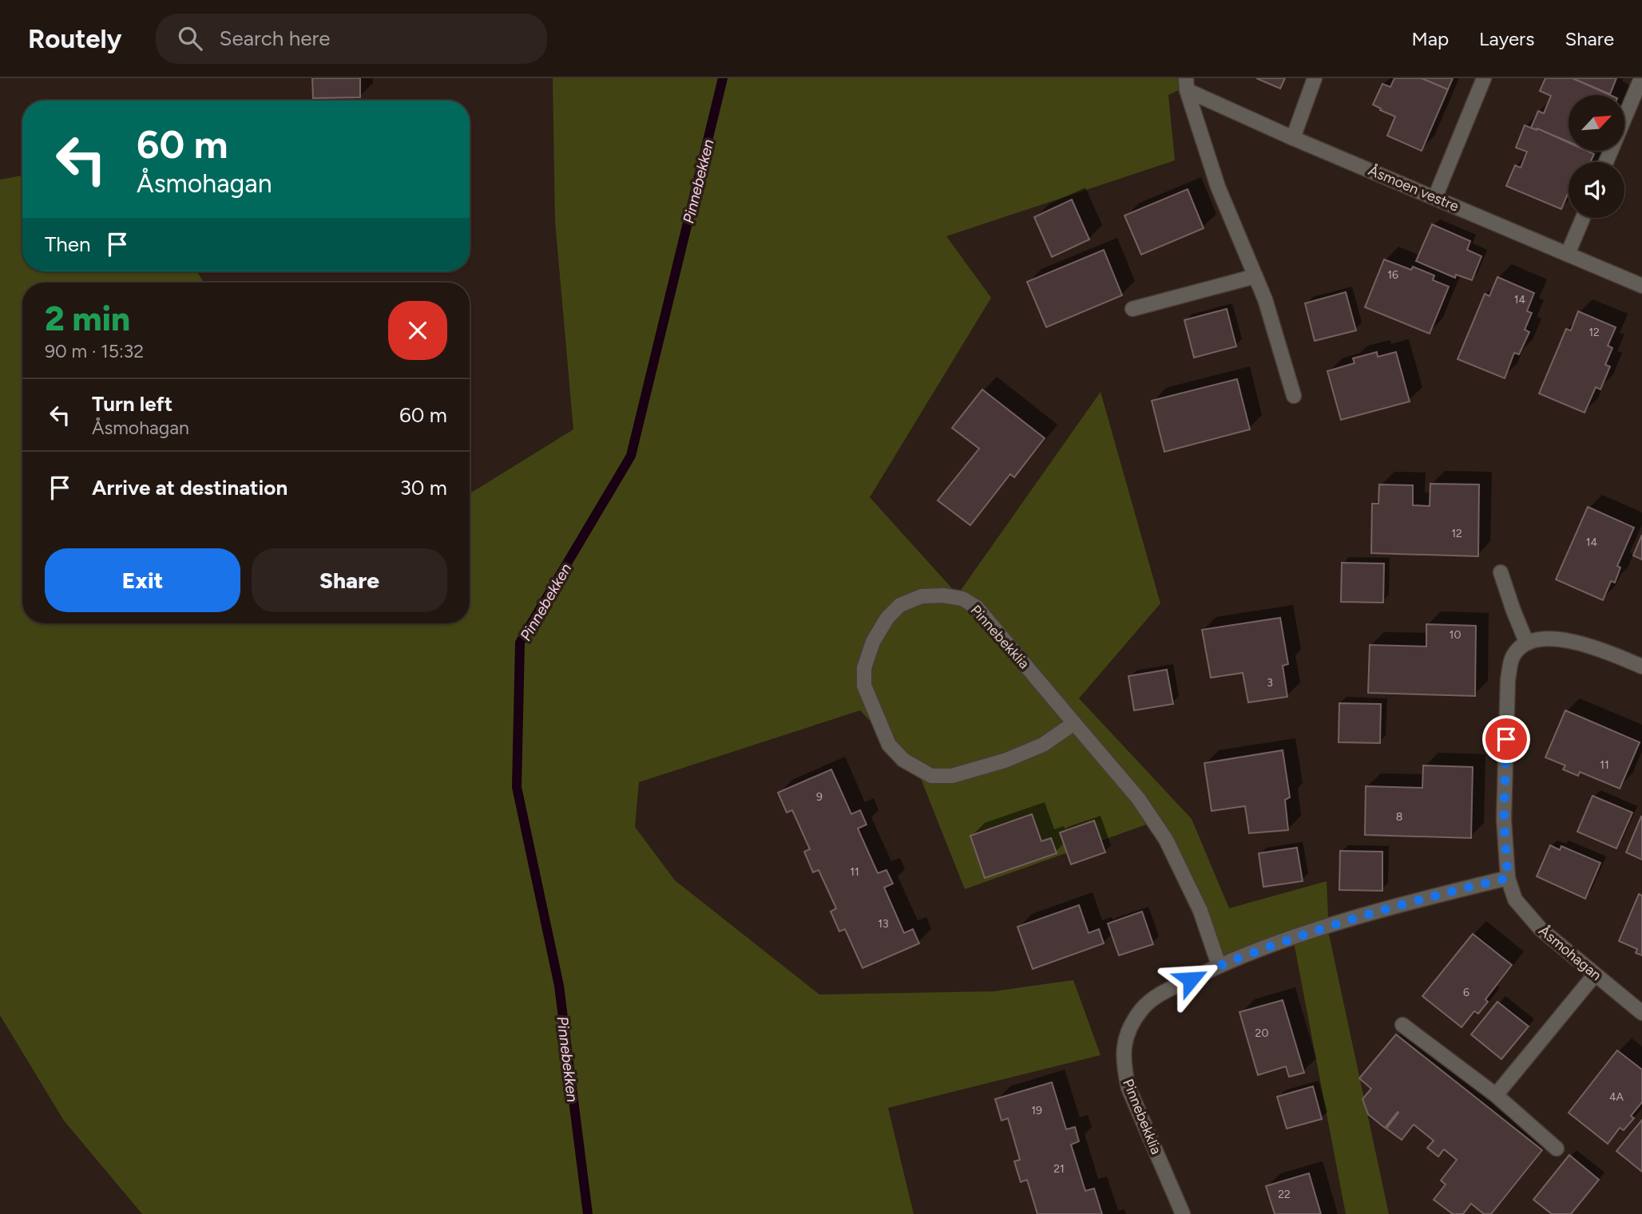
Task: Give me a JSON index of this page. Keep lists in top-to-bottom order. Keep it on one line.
{"streets":{"street":["Åsmoen vestre","Pinnebekklia","Åsmohagan"]},"crossings":[["Pinnebekklia","Åsmohagan"]],"water":["Pinnebekken"],"house_numbers":["16","14","12","12","14","10","3","11","9","8","11","13","6","20","4A","19","21","22"],"north":"top right","page":{"header":"Routely","search":"Search here","nav":["Map","Layers","Share"],"turn":["60 m","Åsmohagan"],"then":"Then","heading":["2 min","90 m · 15:32"],"list":[{"name":"Turn left","note":"Åsmohagan","value":"60 m"},{"name":"Arrive at destination","value":"30 m"}],"buttons":["Exit","Share"]}}
